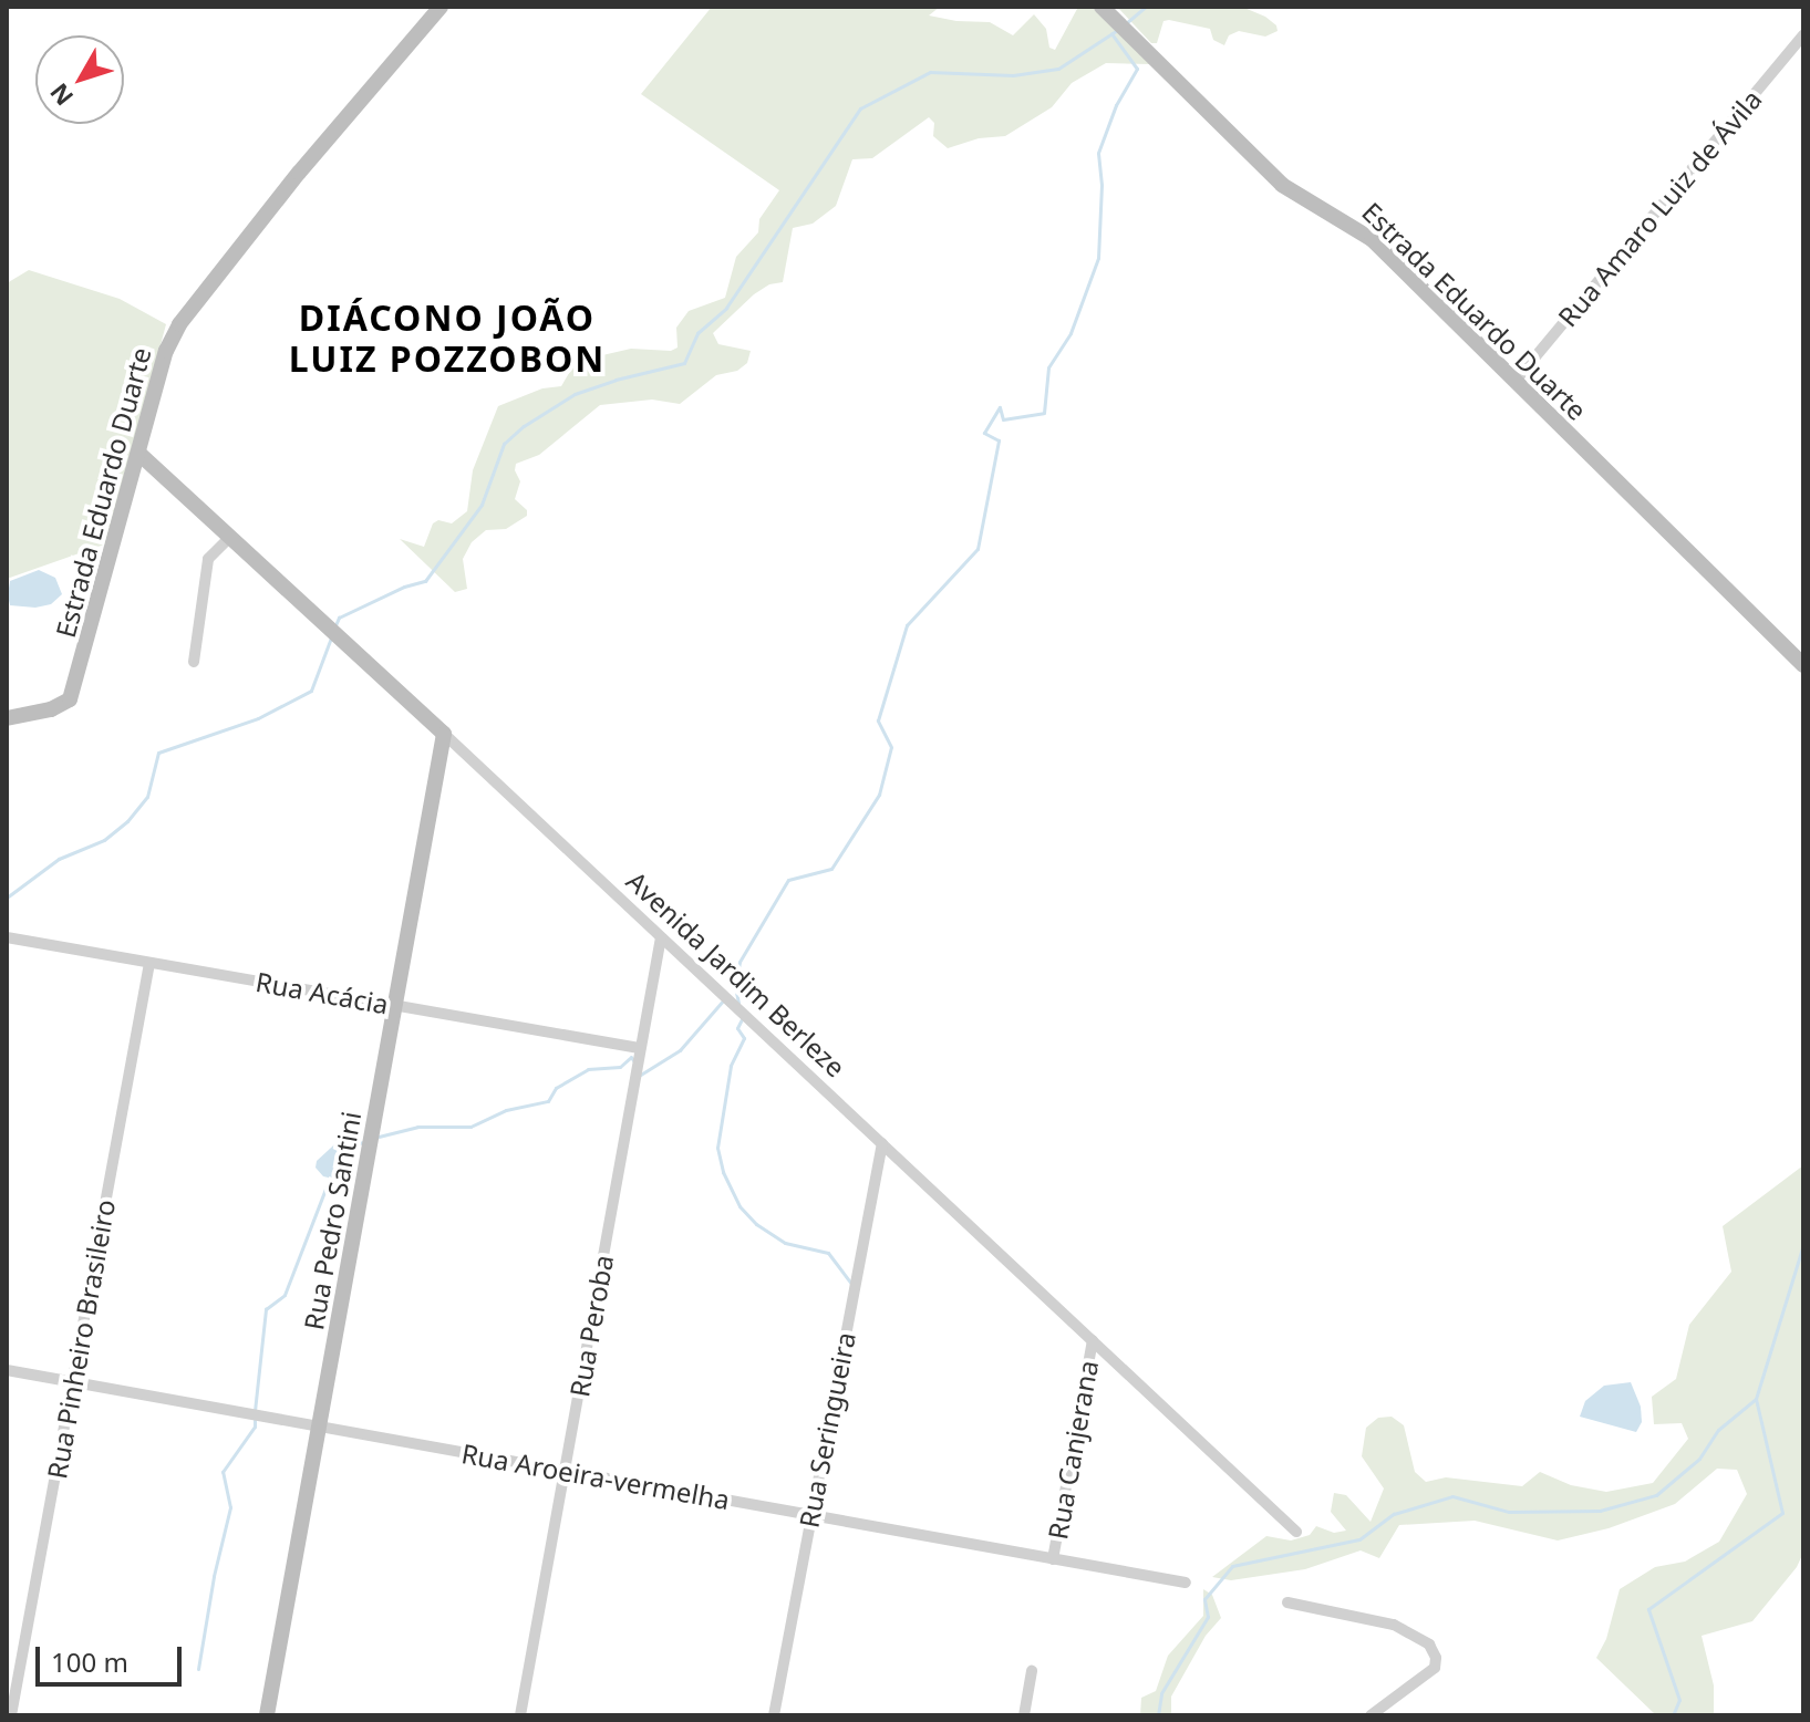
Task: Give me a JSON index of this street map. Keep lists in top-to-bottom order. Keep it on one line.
{"streets":{"street":["Rua Amaro Luiz de Ávila","Estrada Eduardo Duarte","Avenida Jardim Berleze","Rua Acácia","Rua Pedro Santini","Rua Peroba","Rua Pinheiro Brasileiro","Rua Seringueira","Rua Canjerana","Rua Aroeira-vermelha"]},"crossings":[["Rua Amaro Luiz de Ávila","Estrada Eduardo Duarte"],["Estrada Eduardo Duarte","Avenida Jardim Berleze"],["Avenida Jardim Berleze","Rua Pedro Santini"],["Avenida Jardim Berleze","Rua Peroba"],["Avenida Jardim Berleze","Rua Seringueira"],["Avenida Jardim Berleze","Rua Canjerana"],["Rua Acácia","Rua Pedro Santini"],["Rua Acácia","Rua Peroba"],["Rua Acácia","Rua Pinheiro Brasileiro"],["Rua Pedro Santini","Rua Aroeira-vermelha"],["Rua Peroba","Rua Aroeira-vermelha"],["Rua Pinheiro Brasileiro","Rua Aroeira-vermelha"],["Rua Seringueira","Rua Aroeira-vermelha"],["Rua Canjerana","Rua Aroeira-vermelha"]],"districts":["DIÁCONO JOÃO LUIZ POZZOBON"],"scale_bar":"100 m","north":"bottom left"}
